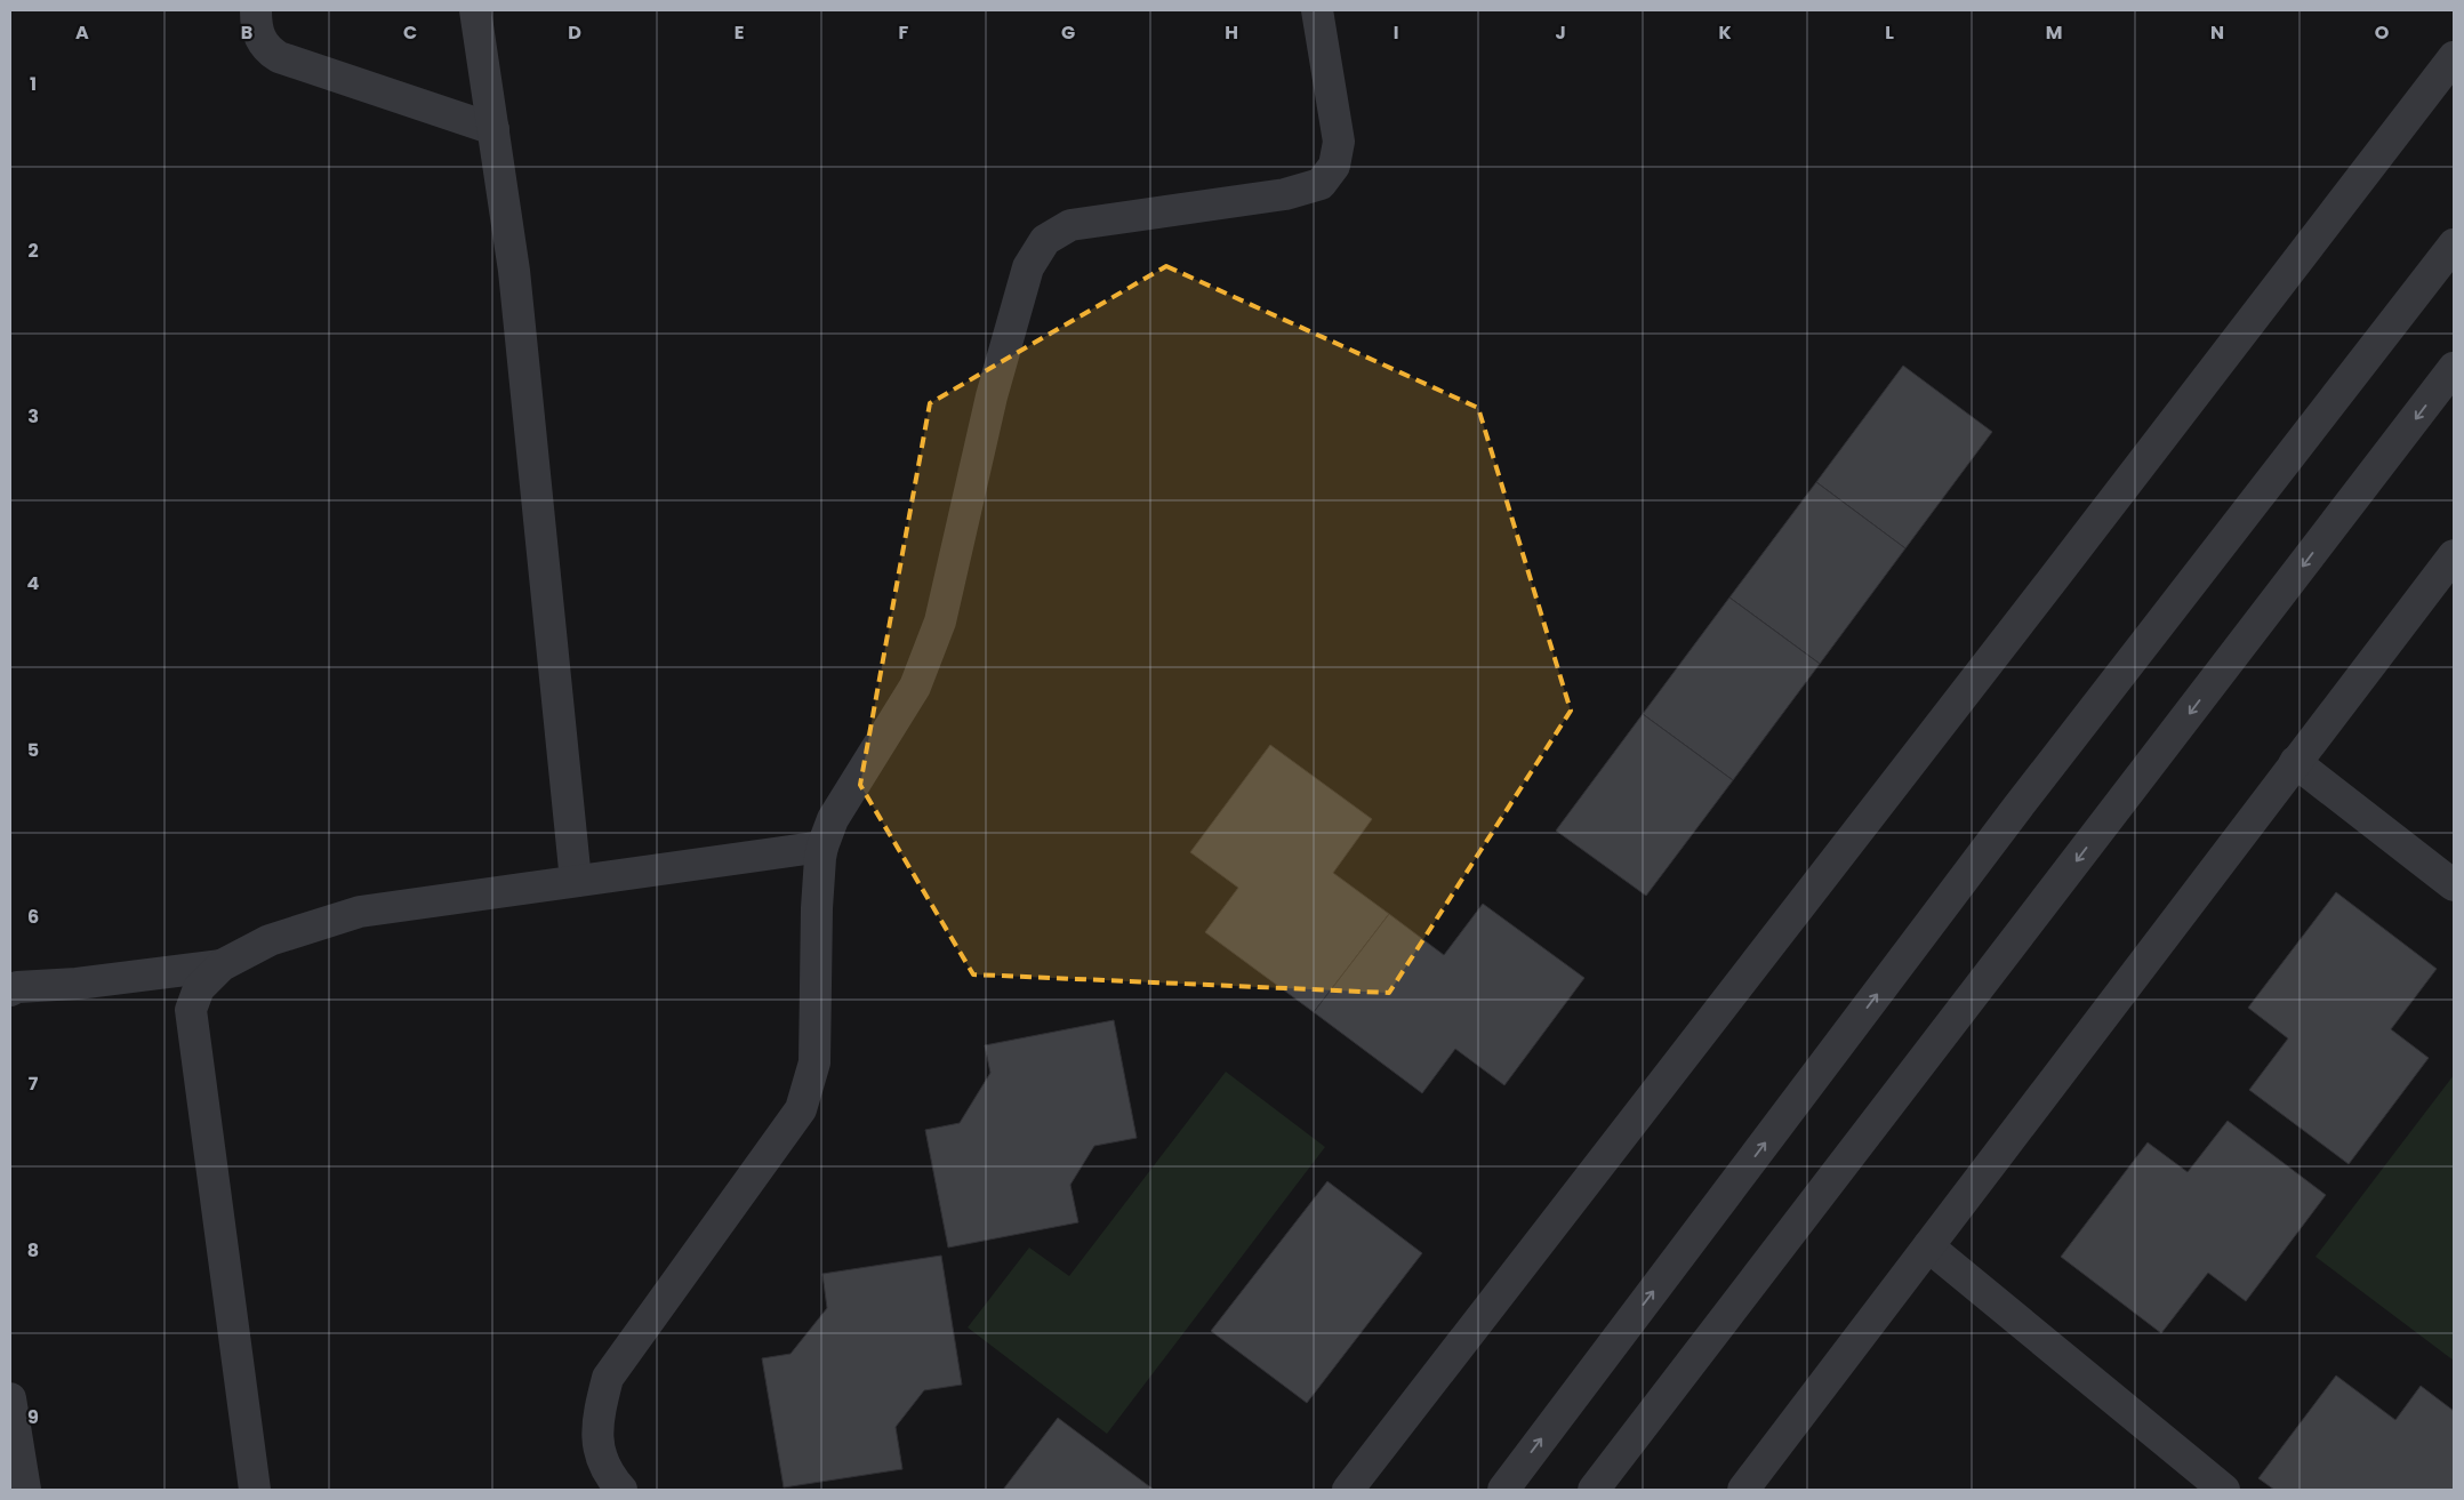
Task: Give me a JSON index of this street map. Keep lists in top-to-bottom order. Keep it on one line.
{"grid":{"columns":["A","B","C","D","E","F","G","H","I","J","K","L","M","N","O"],"rows":["1","2","3","4","5","6","7","8","9"]}}
